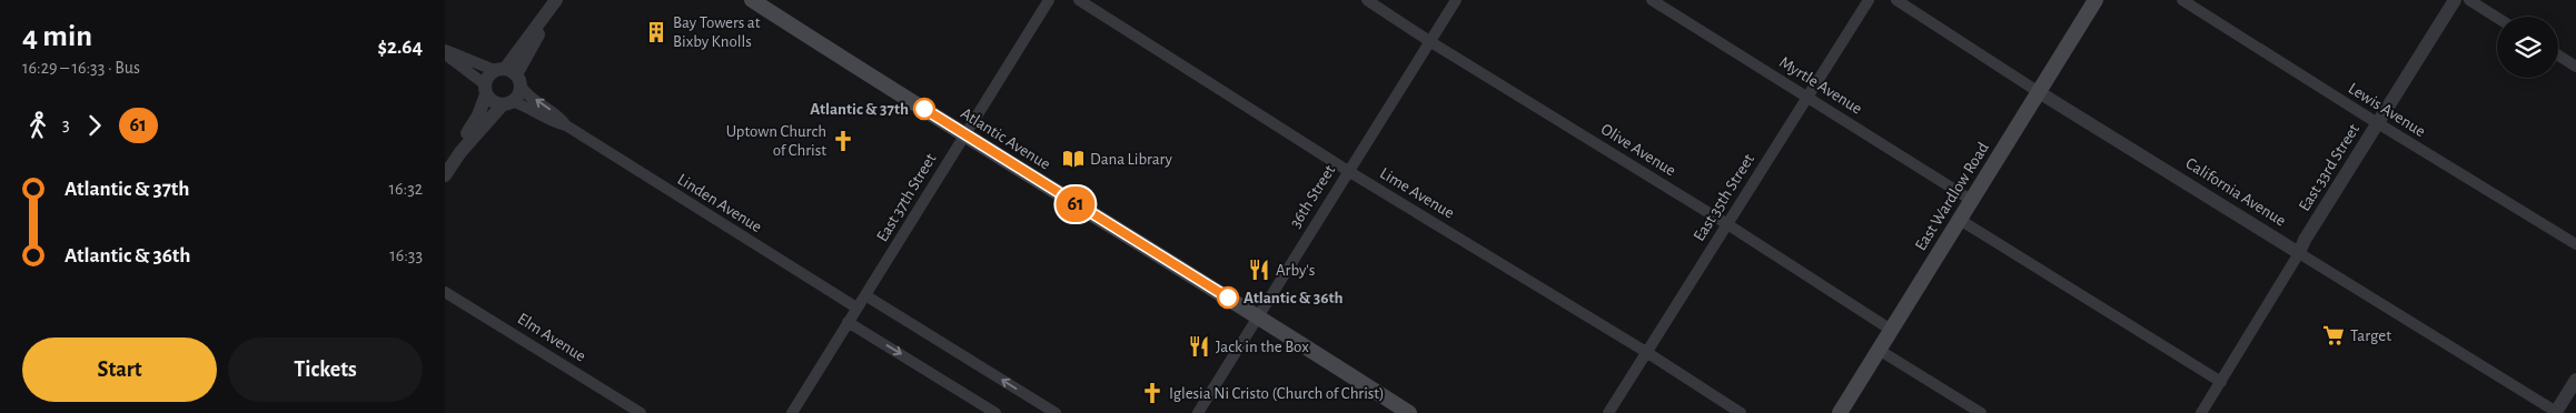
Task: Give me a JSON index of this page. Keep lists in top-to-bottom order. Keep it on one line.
{"streets":{"main road":["Atlantic Avenue","East Wardlow Road"],"street":["Myrtle Avenue","Lewis Avenue","Olive Avenue","East 33rd Street","California Avenue","Lime Avenue","36th Street","East 37th Street","East 35th Street","Linden Avenue","Elm Avenue"]},"crossings":[["Myrtle Avenue","East Wardlow Road"],["Myrtle Avenue","East 35th Street"],["Lewis Avenue","East 33rd Street"],["Atlantic Avenue","36th Street"],["Atlantic Avenue","East 37th Street"],["Olive Avenue","36th Street"],["Olive Avenue","East Wardlow Road"],["Olive Avenue","East 35th Street"],["East 33rd Street","California Avenue"],["California Avenue","East Wardlow Road"],["Lime Avenue","36th Street"],["Lime Avenue","East 35th Street"],["East 37th Street","Linden Avenue"]],"places":{"building":["Bay Towers at Bixby Knolls"],"other":["Atlantic & 37th","Atlantic & 36th"],"church":["Uptown Church of Christ","Iglesia Ni Cristo (Church of Christ)"],"library":["Dana Library"],"restaurant":["Arby's","Jack in the Box"],"supermarket":["Target"]},"lines":["bus line 61"],"page":{"heading":["4 min","16:29 – 16:33 · Bus","$2.64"],"on_map":"61","legs":["3","61"],"list":[{"name":"Atlantic & 37th","value":"16:32"},{"name":"Atlantic & 36th","value":"16:33"}],"buttons":["Start","Tickets"]}}
